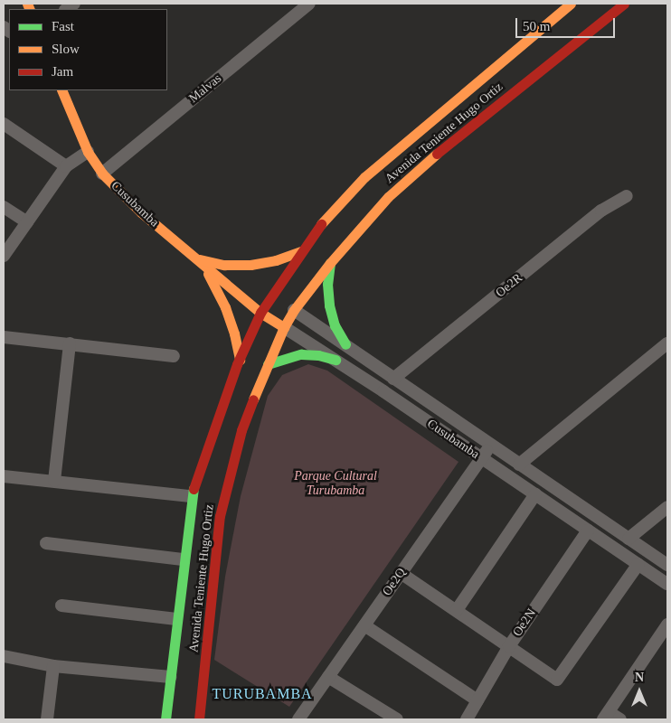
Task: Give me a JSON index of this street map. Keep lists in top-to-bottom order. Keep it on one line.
{"streets":{"main road":["Avenida Teniente Hugo Ortiz","Cusubamba"],"street":["Malvas","Oe2R","Oe2Q","Oe2N"]},"crossings":[["Malvas","Cusubamba"],["Avenida Teniente Hugo Ortiz","Cusubamba"],["Cusubamba","Oe2R"],["Cusubamba","Oe2Q"],["Cusubamba","Oe2N"]],"districts":["TURUBAMBA"],"parks":["Parque Cultural Turubamba"],"legend":["Fast","Slow","Jam"],"scale_bar":"50 m","north":"top"}
